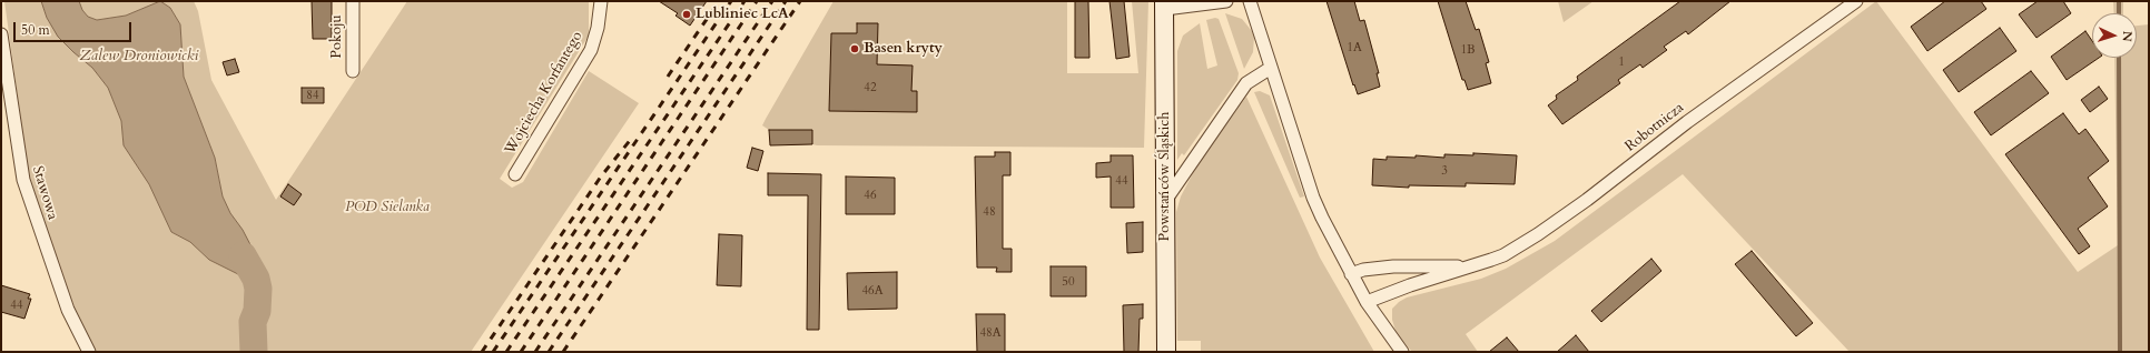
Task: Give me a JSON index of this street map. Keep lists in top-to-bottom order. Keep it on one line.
{"streets":{"main road":["Powstańców Śląskich"],"street":["Pokoju","Wojciecha Korfantego","Robotnicza","Stawowa"]},"water":["Zalew Droniowicki"],"parks":["POD Sielanka"],"places":["Lubliniec LcA","Basen kryty"],"house_numbers":["1A","1B","1","42","84","3","44","46","48","50","46A","44","48A"],"scale_bar":"50 m","north":"right"}
